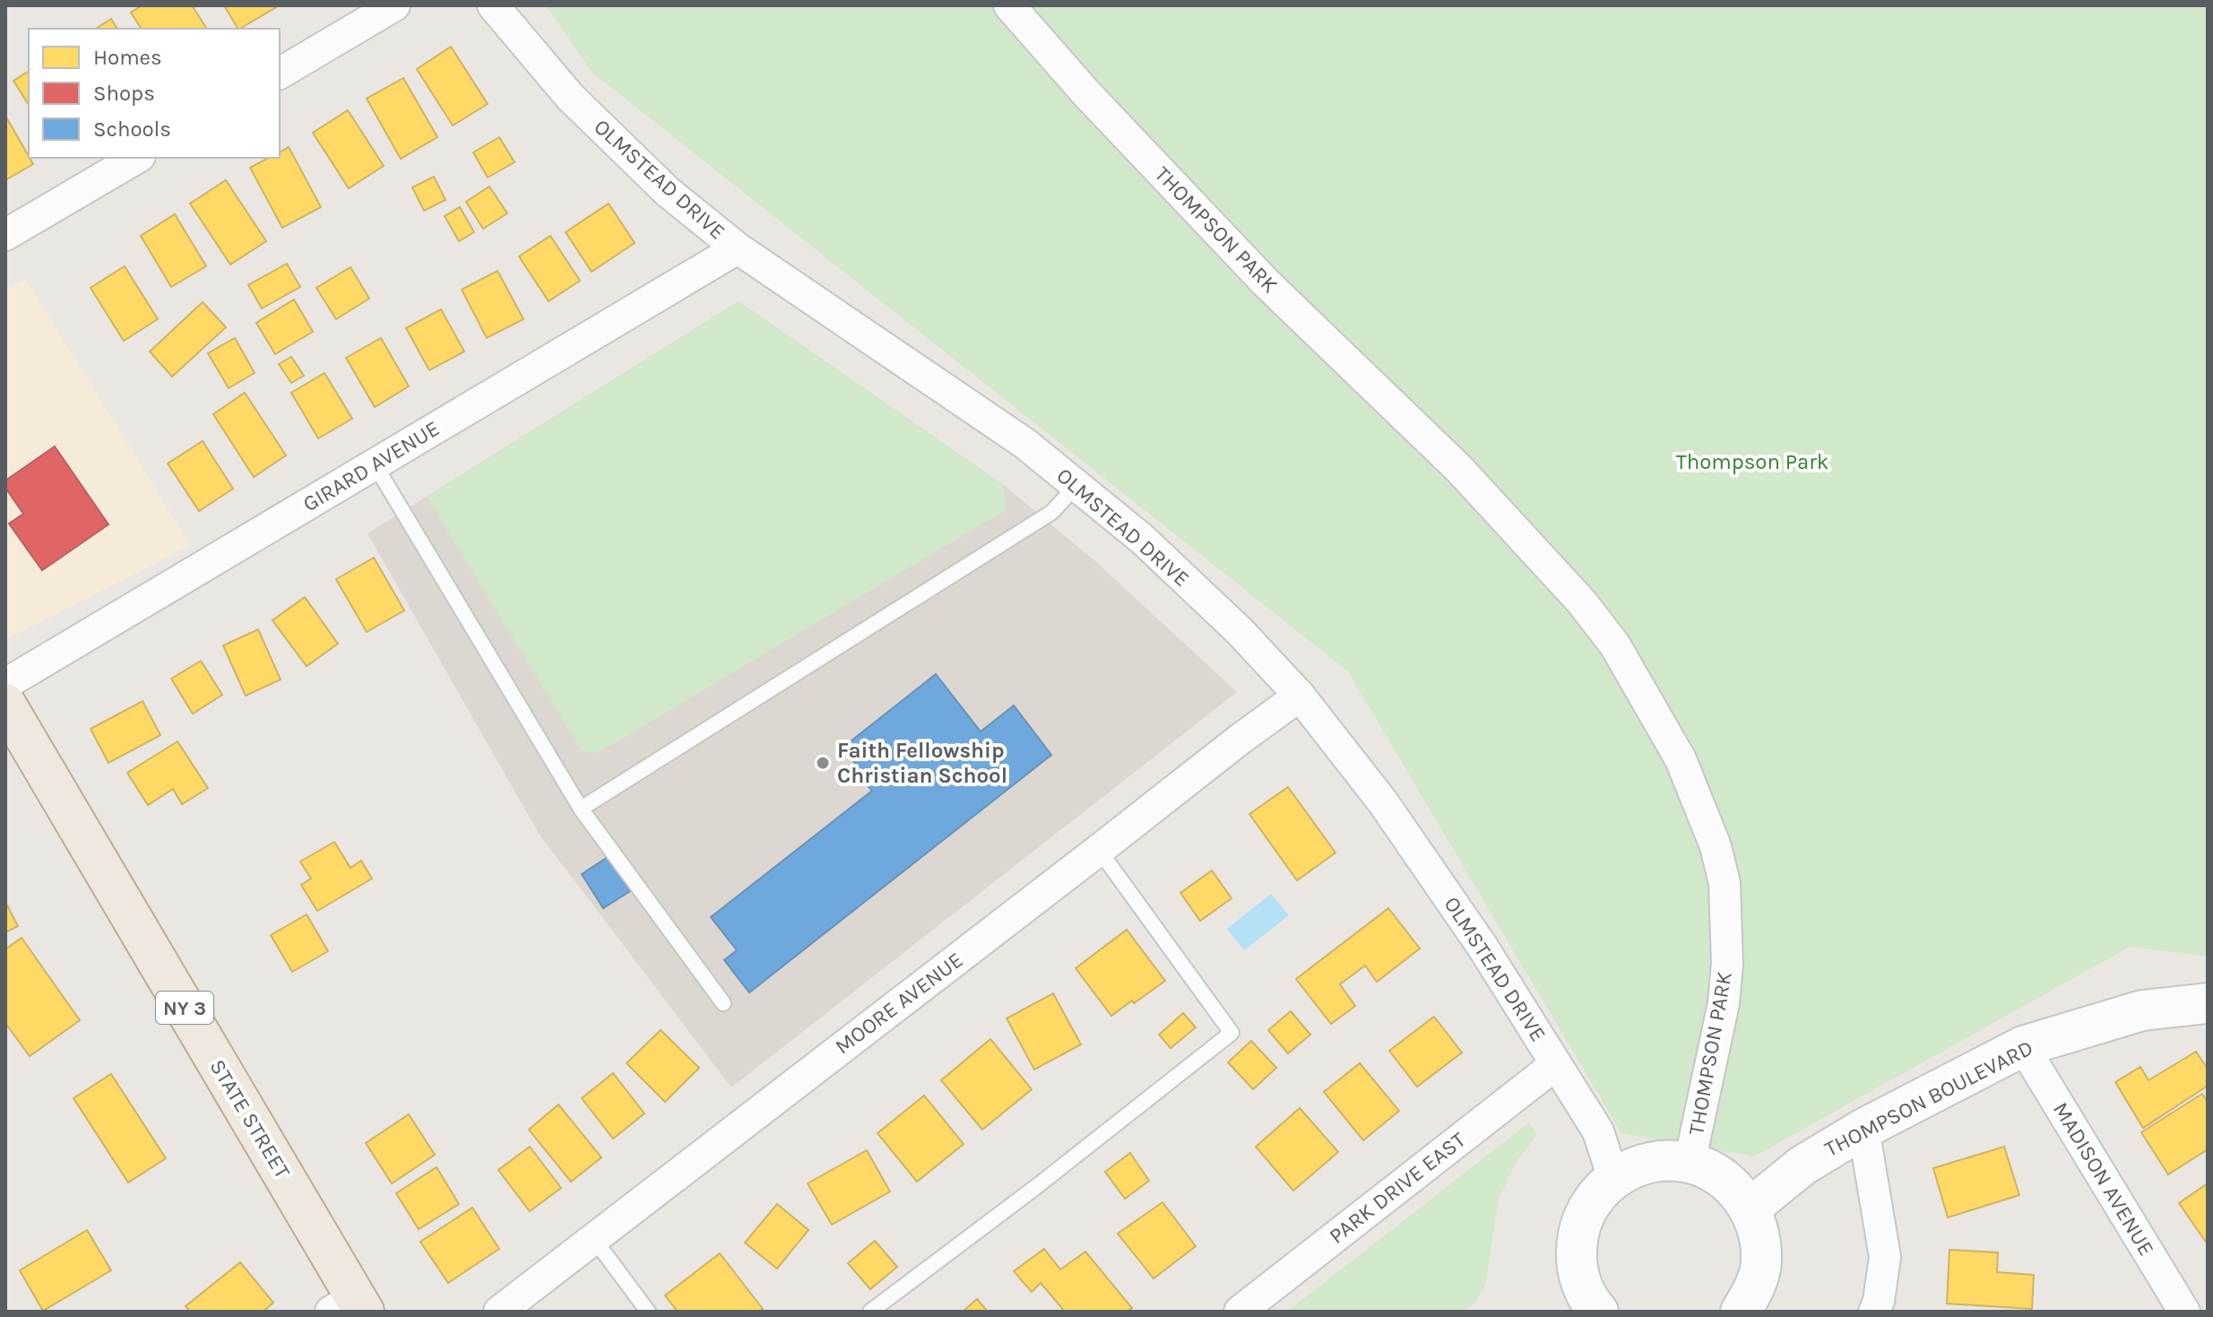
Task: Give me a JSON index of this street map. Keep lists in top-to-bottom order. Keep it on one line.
{"streets":{"highway":["NY 3","STATE STREET"],"street":["OLMSTEAD DRIVE","THOMPSON PARK","GIRARD AVENUE","MOORE AVENUE","THOMPSON BOULEVARD","MADISON AVENUE","PARK DRIVE EAST"]},"crossings":[["OLMSTEAD DRIVE","GIRARD AVENUE"],["OLMSTEAD DRIVE","MOORE AVENUE"],["OLMSTEAD DRIVE","PARK DRIVE EAST"],["THOMPSON BOULEVARD","MADISON AVENUE"]],"parks":["Thompson Park"],"places":["Faith Fellowship Christian School"],"legend":["Homes","Shops","Schools"]}
